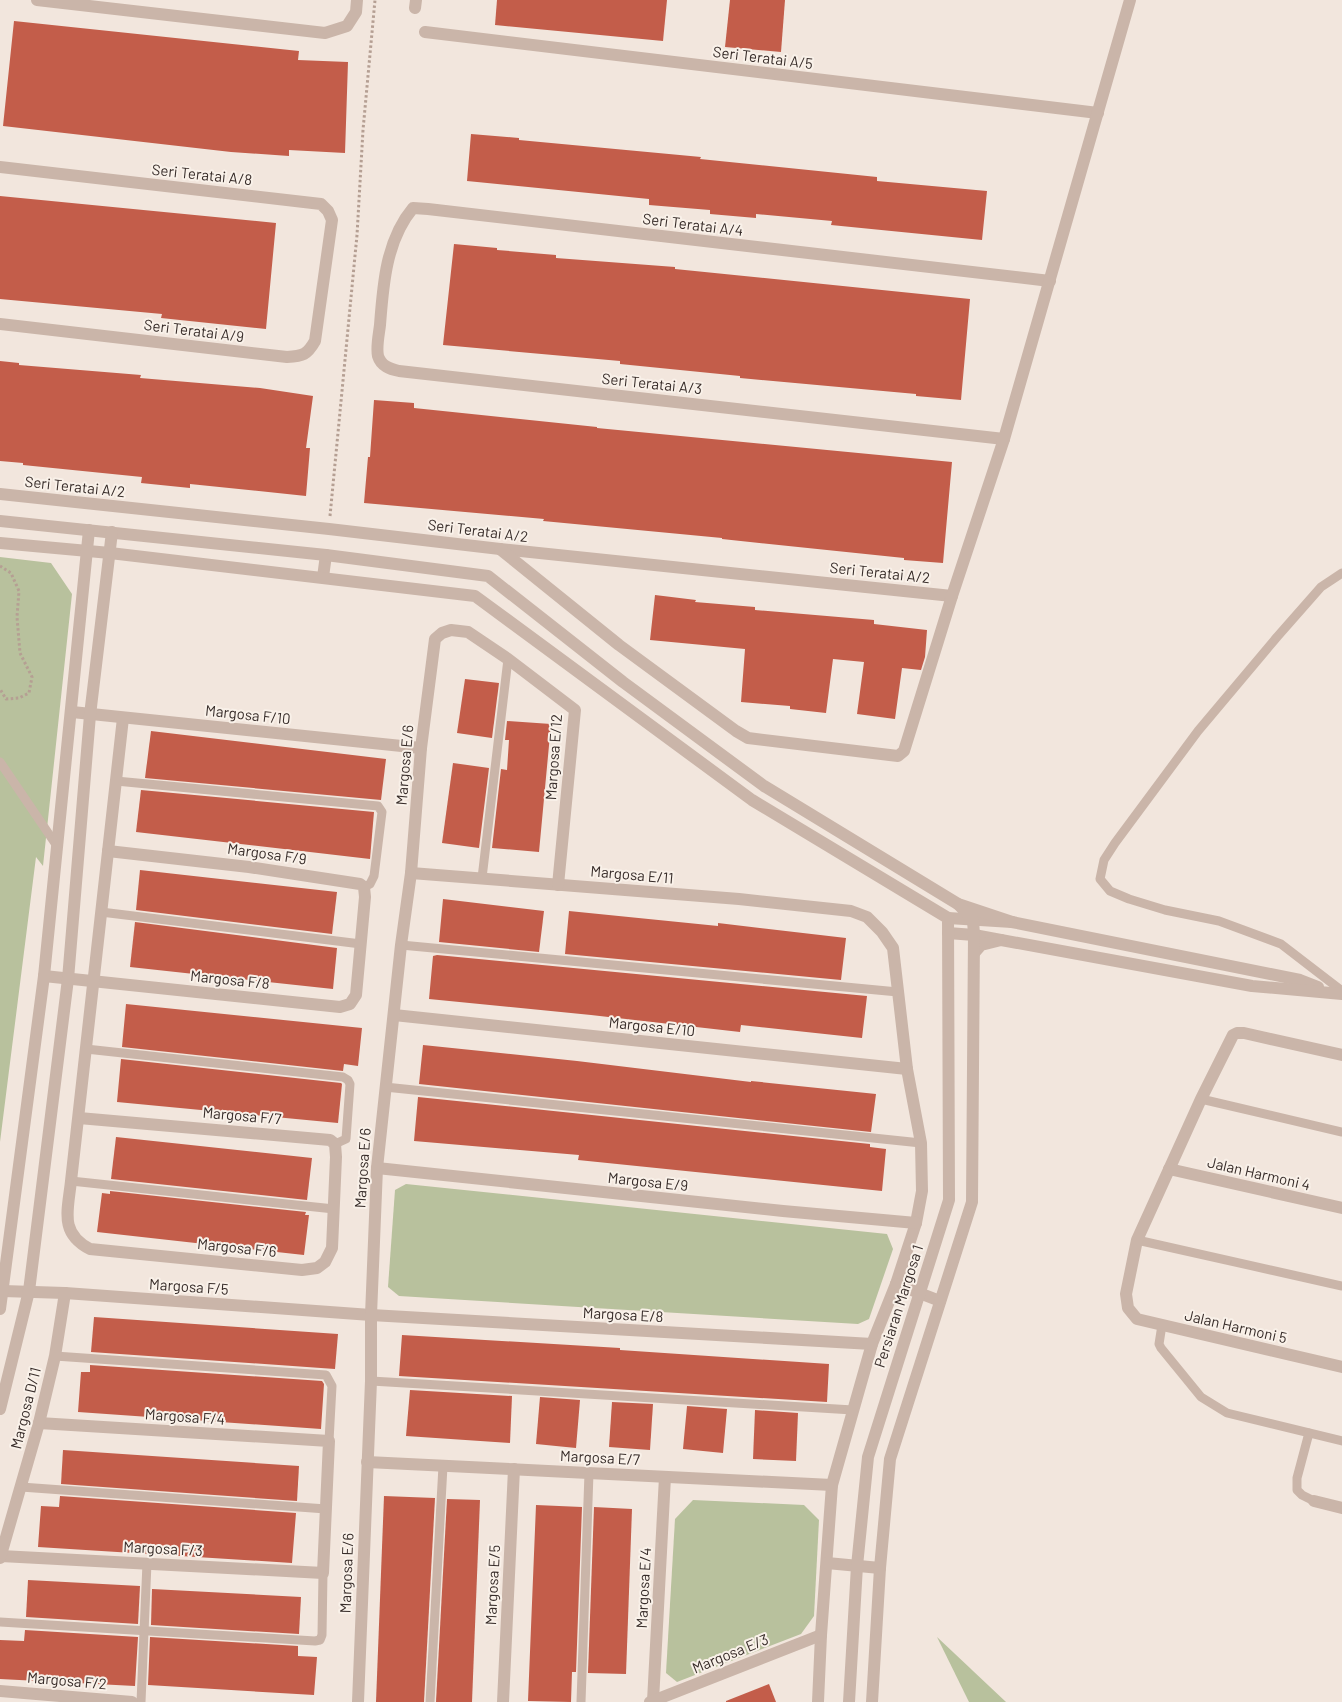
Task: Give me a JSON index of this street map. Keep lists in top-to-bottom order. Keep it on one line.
{"streets":{"street":["Seri Teratai A/5","Seri Teratai A/8","Seri Teratai A/4","Seri Teratai A/9","Seri Teratai A/3","Seri Teratai A/2","Margosa F/10","Margosa E/12","Margosa E/6","Margosa F/9","Margosa E/11","Margosa F/8","Margosa E/10","Margosa F/7","Jalan Harmoni 4","Margosa E/9","Margosa F/6","Margosa F/5","Persiaran Margosa 1","Margosa E/8","Jalan Harmoni 5","Margosa D/11","Margosa F/4","Margosa E/7","Margosa F/3","Margosa E/5","Margosa E/4","Margosa E/3","Margosa F/2"]},"crossings":[["Seri Teratai A/8","Seri Teratai A/9"],["Seri Teratai A/4","Seri Teratai A/3"],["Margosa F/10","Margosa E/6"],["Margosa E/12","Margosa E/6"],["Margosa E/12","Margosa E/11"],["Margosa E/6","Margosa E/11"],["Margosa E/6","Margosa E/10"],["Margosa E/6","Margosa E/9"],["Margosa E/6","Margosa F/5"],["Margosa E/6","Margosa E/8"],["Margosa E/6","Margosa E/7"],["Margosa F/5","Margosa E/8"],["Margosa F/5","Margosa D/11"],["Margosa D/11","Margosa F/4"],["Margosa D/11","Margosa F/3"],["Margosa E/7","Margosa E/5"],["Margosa E/7","Margosa E/4"],["Margosa E/4","Margosa E/3"]]}
